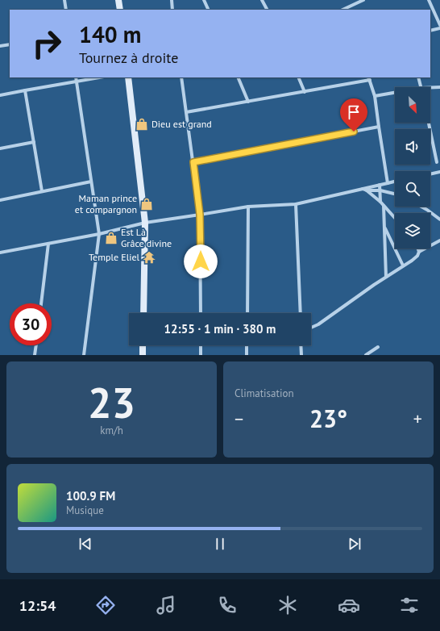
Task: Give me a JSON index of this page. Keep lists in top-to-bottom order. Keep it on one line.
{"places":{"shop":["Dieu est grand","Maman prince et compargnon","Est Là Grâce divine"],"temple":["Temple Eliel"]},"north":"bottom right","page":{"turn":["140 m","Tournez à droite"],"limit":"30","trip":"12:55 · 1 min · 380 m","tile":[["23","km/h"],"Climatisation"],"heat":["−","23°","+"],"song":["100.9 FM","Musique"],"tabs":"12:54"}}
